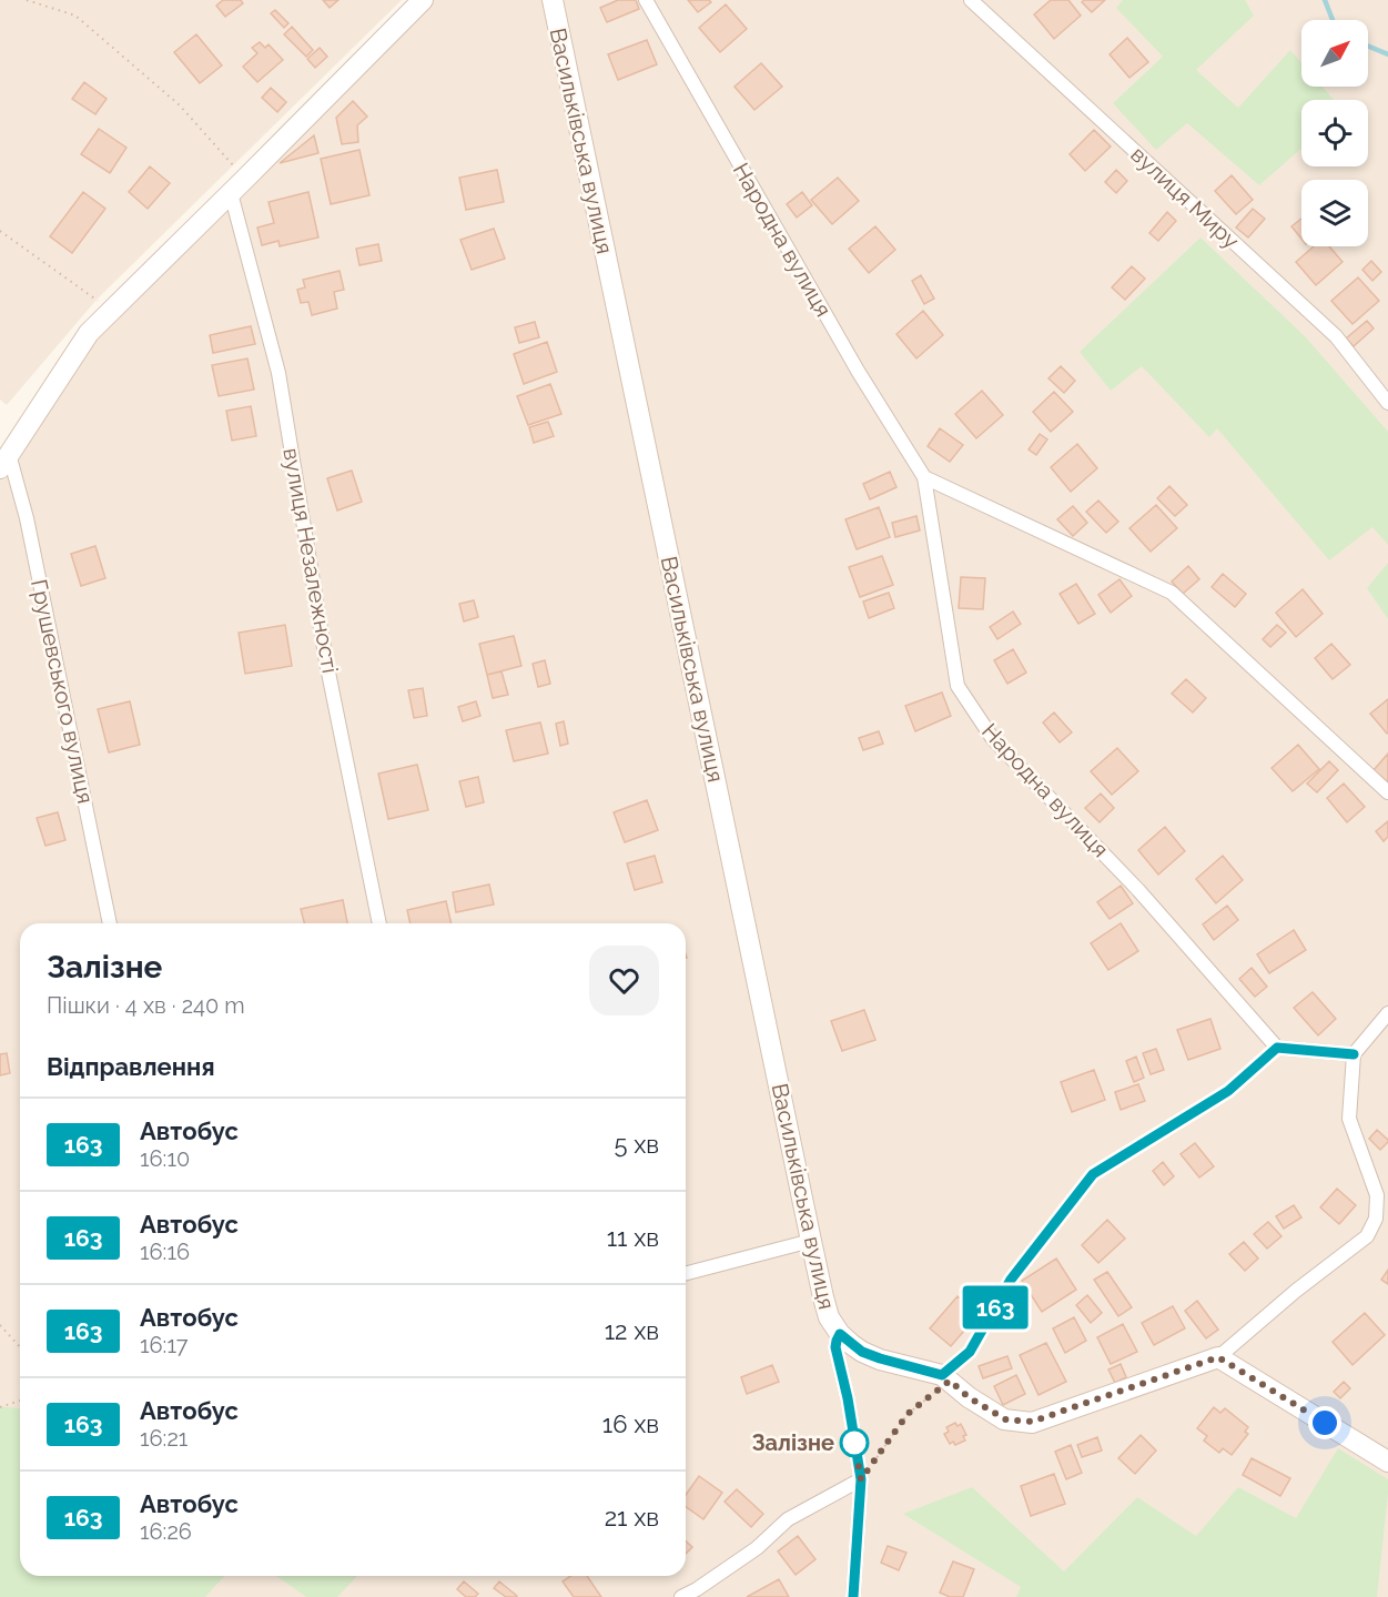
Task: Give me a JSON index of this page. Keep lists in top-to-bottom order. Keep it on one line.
{"streets":{"street":["Васильківська вулиця","вулиця Миру","Народна вулиця","вулиця Незалежності","Грушевського вулиця"]},"places":["Залізне"],"lines":["bus line 163"],"north":"top right","page":{"on_map":"163","heading":[["Залізне","Пішки · 4 хв · 240 m"],"Відправлення"],"list":[{"mark":"163","name":"Автобус","note":"16:10","value":"5 хв"},{"mark":"163","name":"Автобус","note":"16:16","value":"11 хв"},{"mark":"163","name":"Автобус","note":"16:17","value":"12 хв"},{"mark":"163","name":"Автобус","note":"16:21","value":"16 хв"},{"mark":"163","name":"Автобус","note":"16:26","value":"21 хв"}]}}
